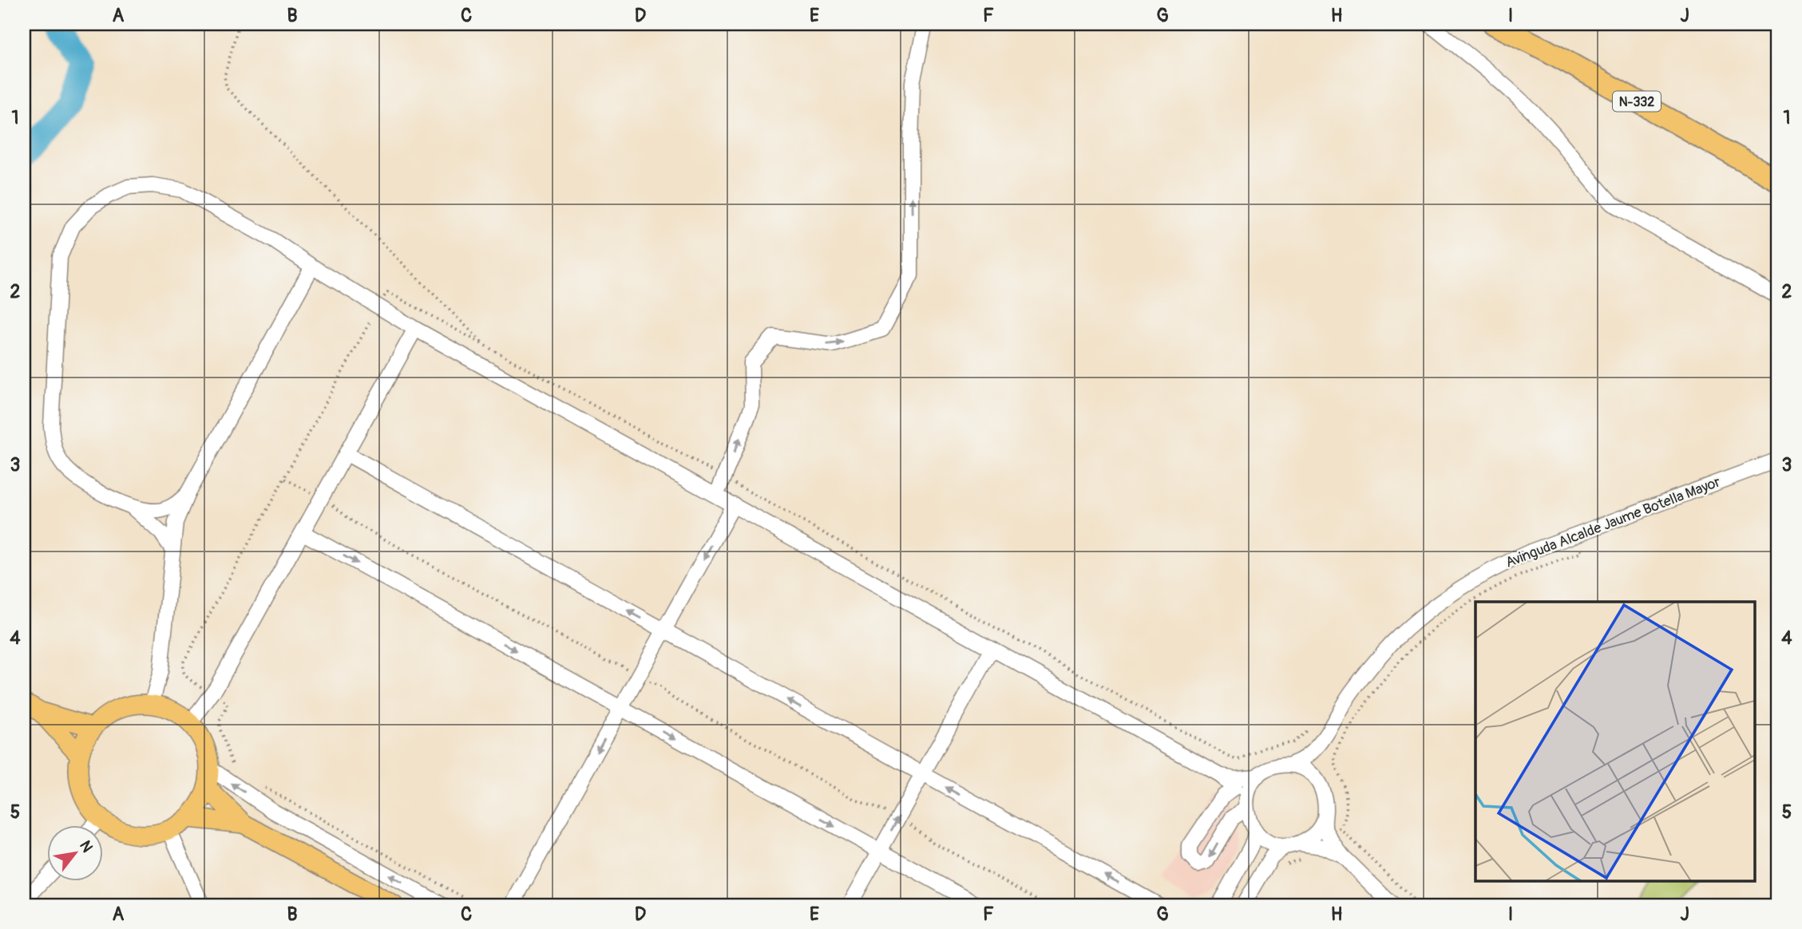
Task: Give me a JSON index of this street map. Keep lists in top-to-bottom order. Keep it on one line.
{"streets":{"highway":["N-332"],"street":["Avinguda Alcalde Jaume Botella Mayor"]},"north":"top right","grid":{"columns":["A","B","C","D","E","F","G","H","I","J"],"rows":["1","2","3","4","5"]}}
